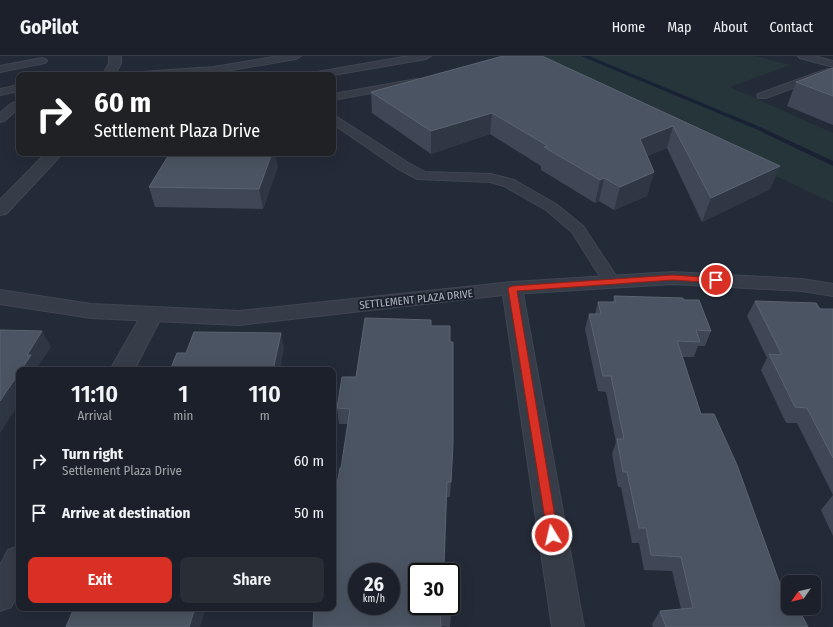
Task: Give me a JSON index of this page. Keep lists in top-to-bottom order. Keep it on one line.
{"streets":{"street":["SETTLEMENT PLAZA DRIVE"]},"north":"bottom left","page":{"header":"GoPilot","nav":["Home","Map","About","Contact"],"turn":["60 m","Settlement Plaza Drive"],"eta":["11:10","Arrival","1","min","110","m"],"list":[{"name":"Turn right","note":"Settlement Plaza Drive","value":"60 m"},{"name":"Arrive at destination","value":"50 m"}],"buttons":["Exit","Share"],"speed":"26 km/h","limit":"30"}}
